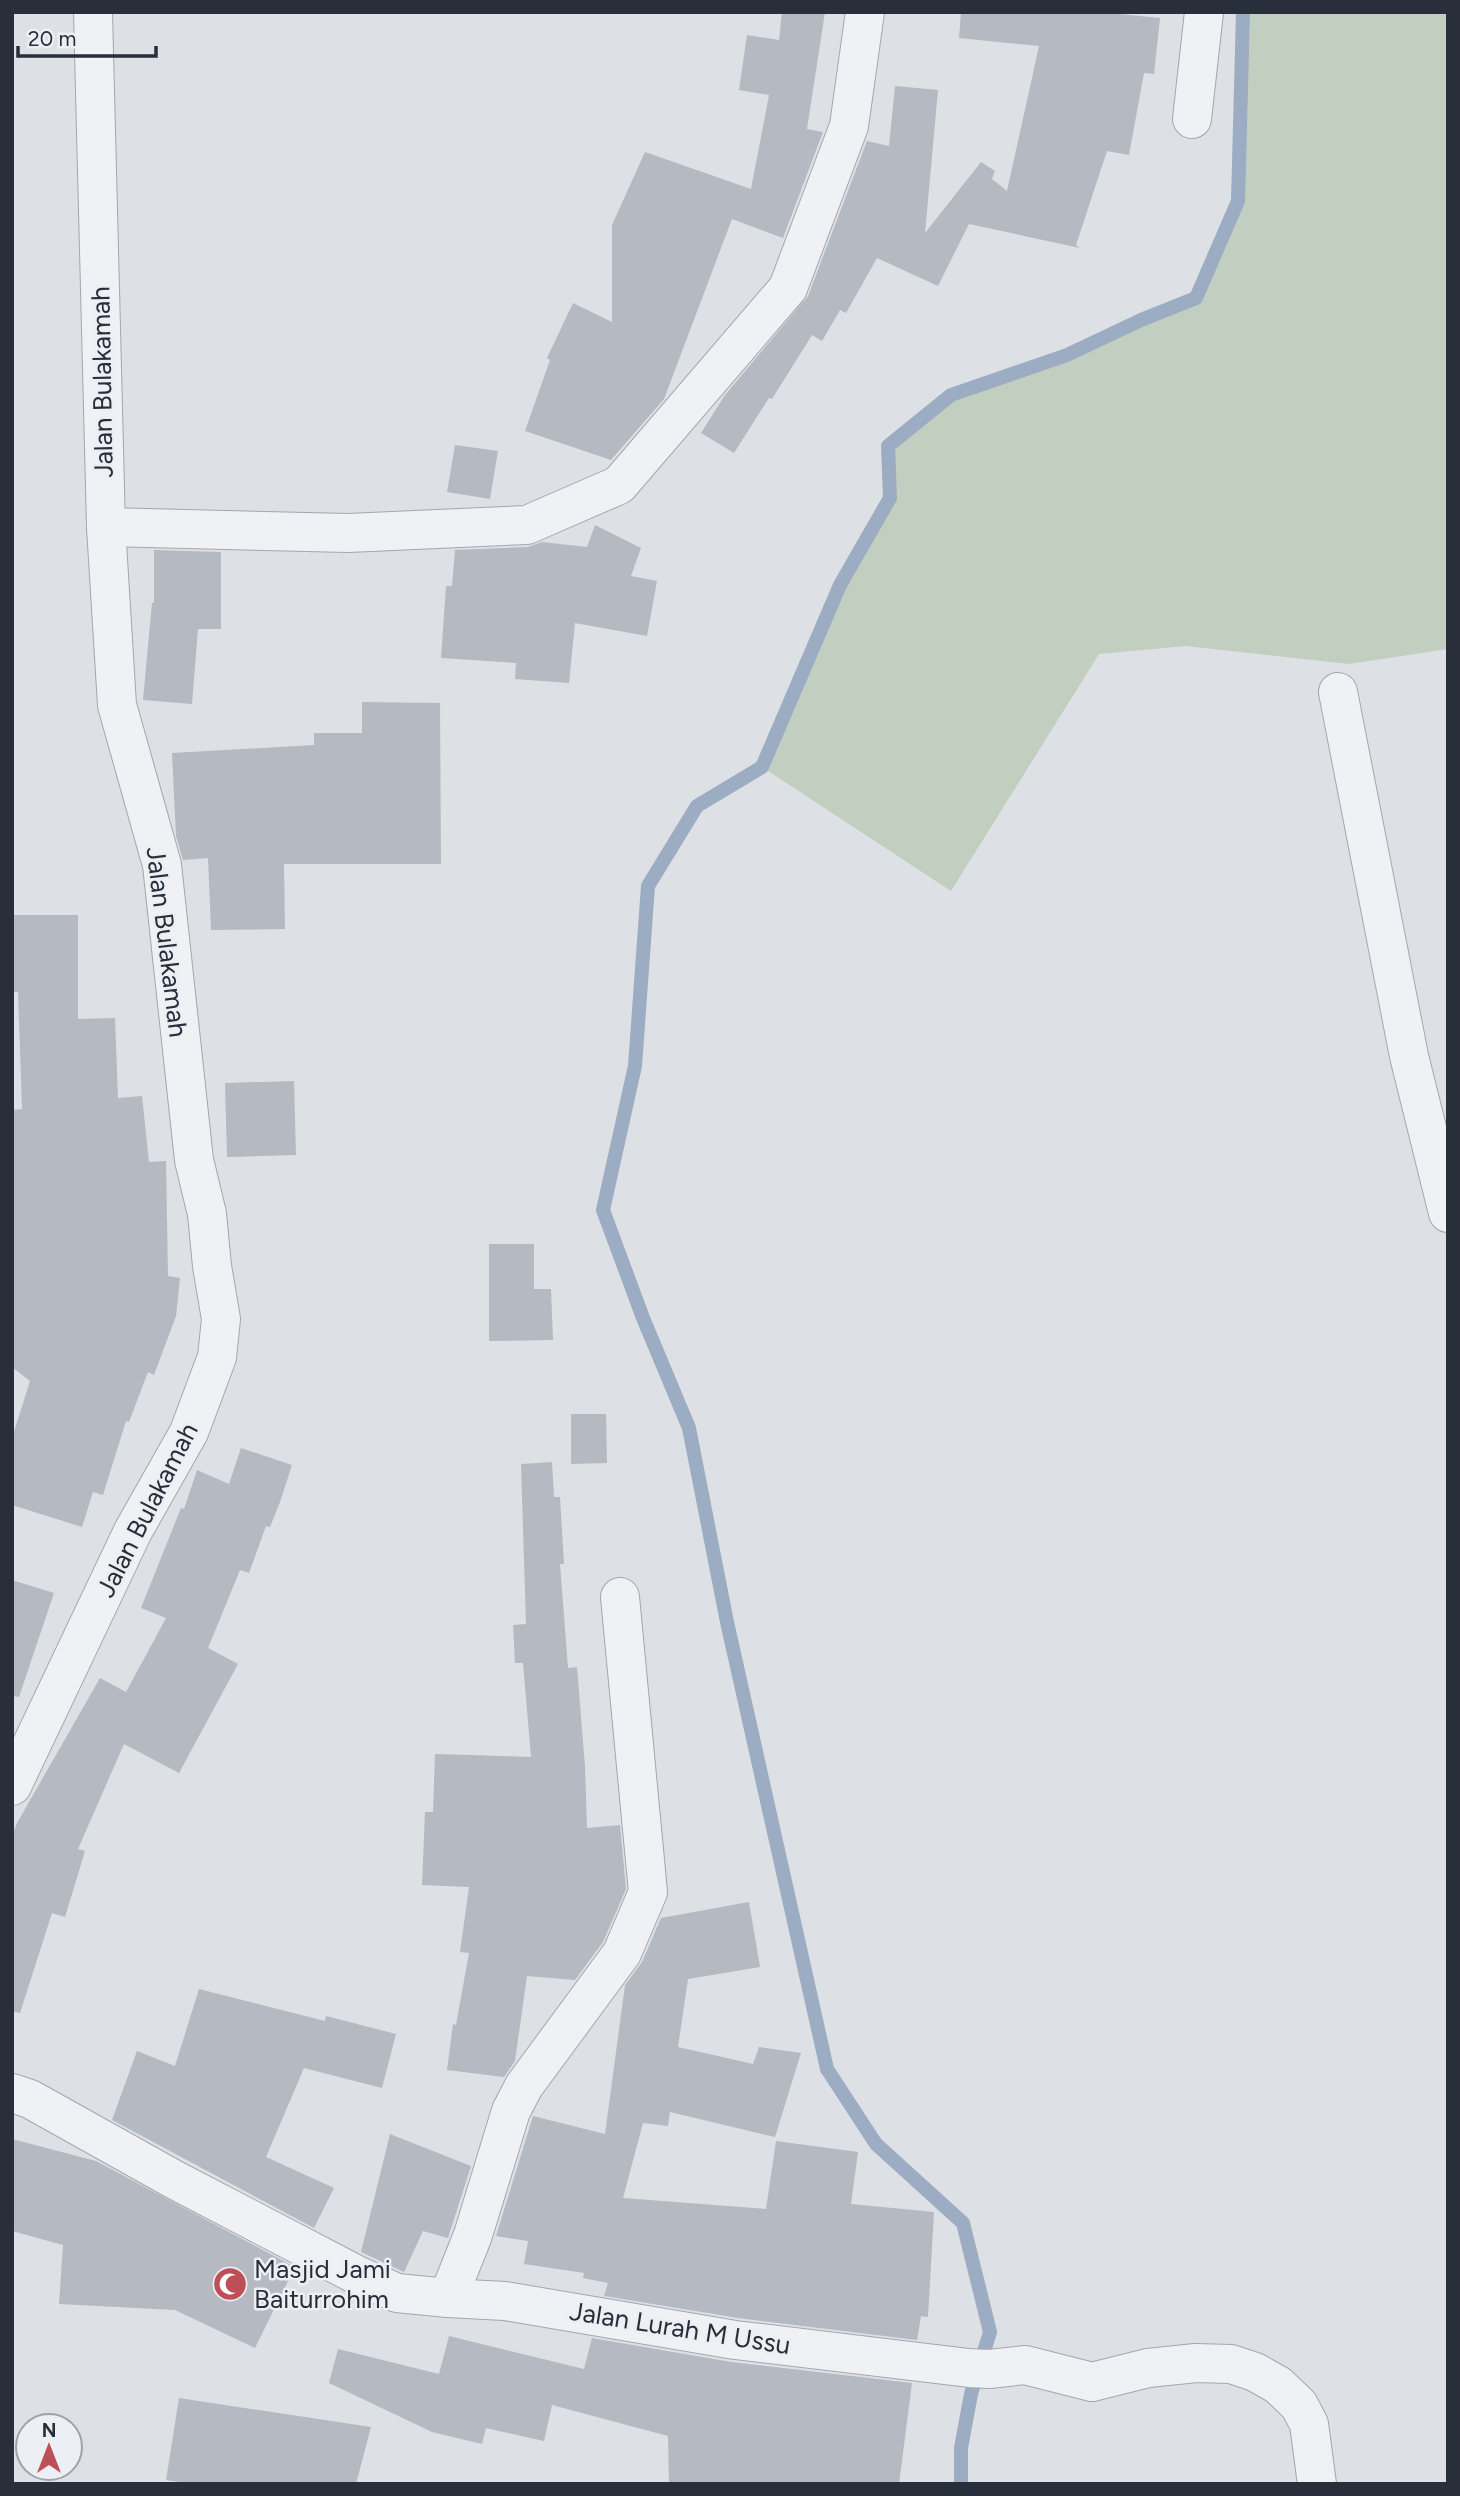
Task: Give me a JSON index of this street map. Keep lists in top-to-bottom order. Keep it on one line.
{"streets":{"street":["Jalan Bulakamah","Jalan Lurah M Ussu"]},"places":{"mosque":["Masjid Jami Baiturrohim"]},"scale_bar":"20 m","north":"top"}
